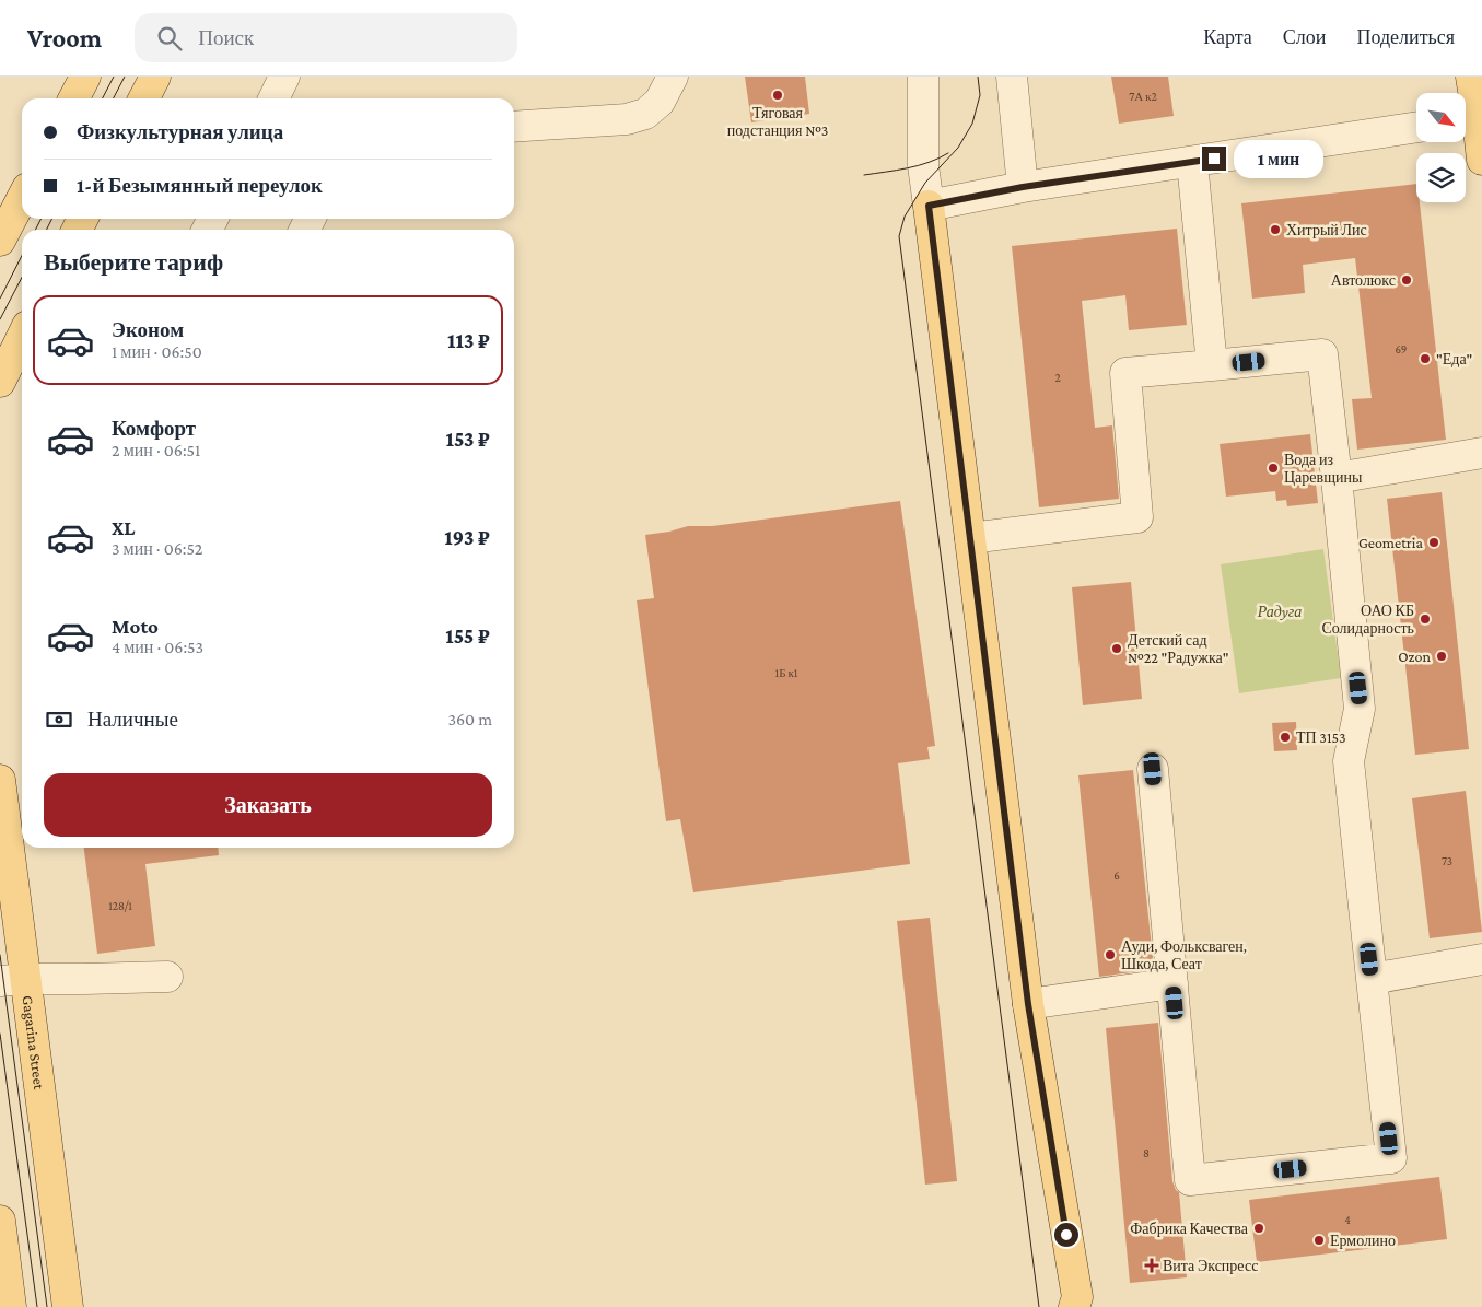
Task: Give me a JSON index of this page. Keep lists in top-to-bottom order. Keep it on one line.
{"streets":{"main road":["Gagarina Street"]},"parks":["Радyга"],"places":{"other":["Тяговая подстанция №3","Хитрый Лис","Автолюкс","\"Еда\"","Вода из Царевщины","Geometria","ОАО КБ Солидарность","Детский сад №22 \"Радужка\"","Ozon","ТП 3153","Ауди, Фольксваген, Шкода, Сеат","Фабрика Качества","Ермолино"],"health":["Вита Экспресс"]},"house_numbers":["7А к2","69","2","1Б к1","73","6","128/1","8","4"],"north":"bottom right","page":{"header":"Vroom","search":"Поиск","nav":["Карта","Слои","Поделиться"],"banner":["Физкультурная улица","1-й Безымянный переулок"],"bubble":"1 мин","heading":"Выберите тариф","list":[{"name":"Эконом","note":"1 мин · 06:50","value":"113 ₽"},{"name":"Комфорт","note":"2 мин · 06:51","value":"153 ₽"},{"name":"XL","note":"3 мин · 06:52","value":"193 ₽"},{"name":"Moto","note":"4 мин · 06:53","value":"155 ₽"}],"pay":["Наличные","360 m"],"buttons":"Заказать"}}
